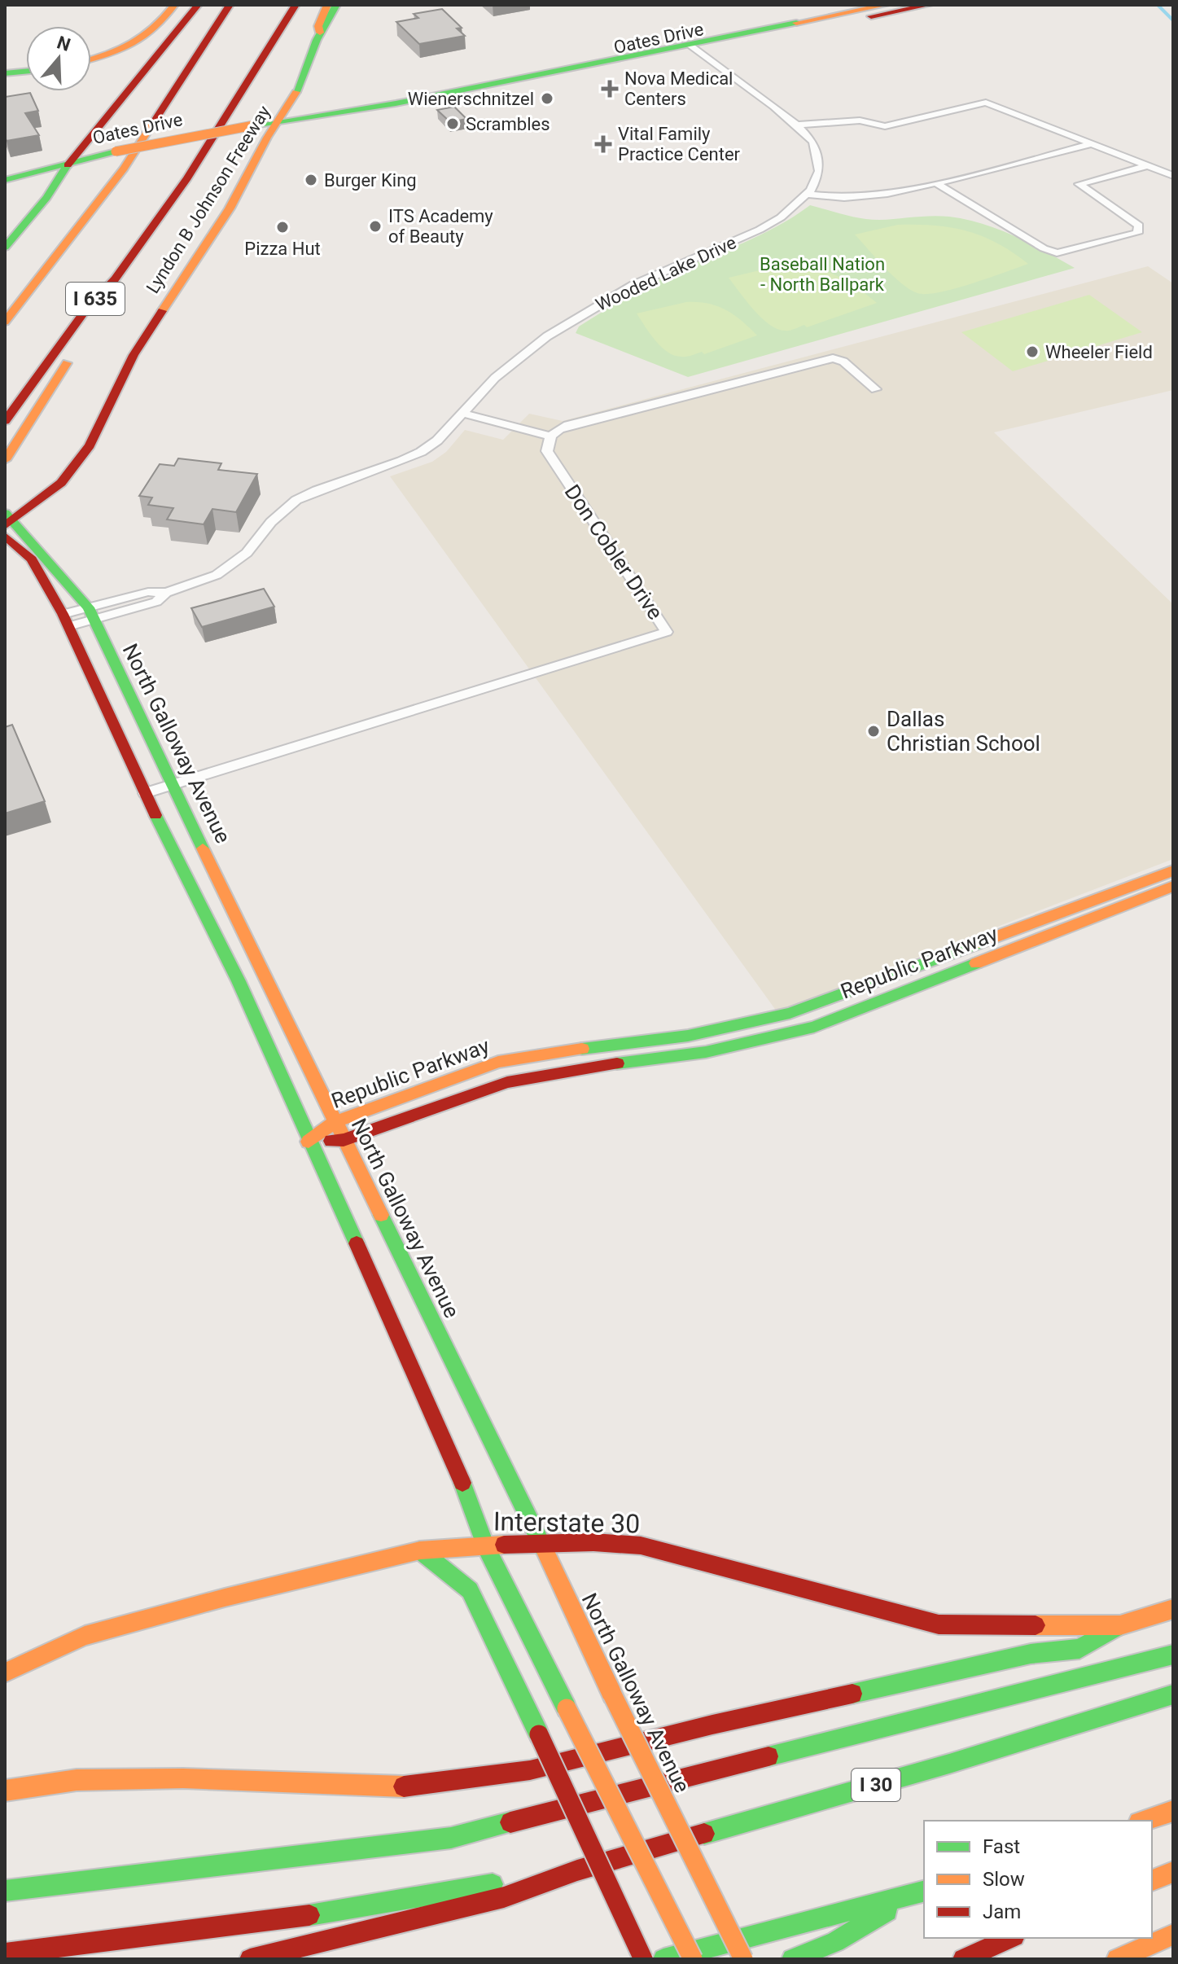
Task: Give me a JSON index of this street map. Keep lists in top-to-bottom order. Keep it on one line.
{"streets":{"main road":["Oates Drive","Lyndon B Johnson Freeway","I 635","North Galloway Avenue","Republic Parkway","Interstate 30","I 30"],"street":["Wooded Lake Drive","Don Cobler Drive"]},"crossings":[["Oates Drive","Lyndon B Johnson Freeway"],["Oates Drive","Wooded Lake Drive"],["Lyndon B Johnson Freeway","North Galloway Avenue"],["Wooded Lake Drive","North Galloway Avenue"],["Don Cobler Drive","North Galloway Avenue"],["North Galloway Avenue","Republic Parkway"],["North Galloway Avenue","Interstate 30"]],"parks":["Baseball Nation - North Ballpark"],"places":{"health":["Nova Medical Centers","Vital Family Practice Center"],"other":["Wienerschnitzel","Scrambles","Burger King","ITS Academy of Beauty","Pizza Hut","Wheeler Field","Dallas Christian School"]},"legend":["Fast","Slow","Jam"],"north":"top"}
